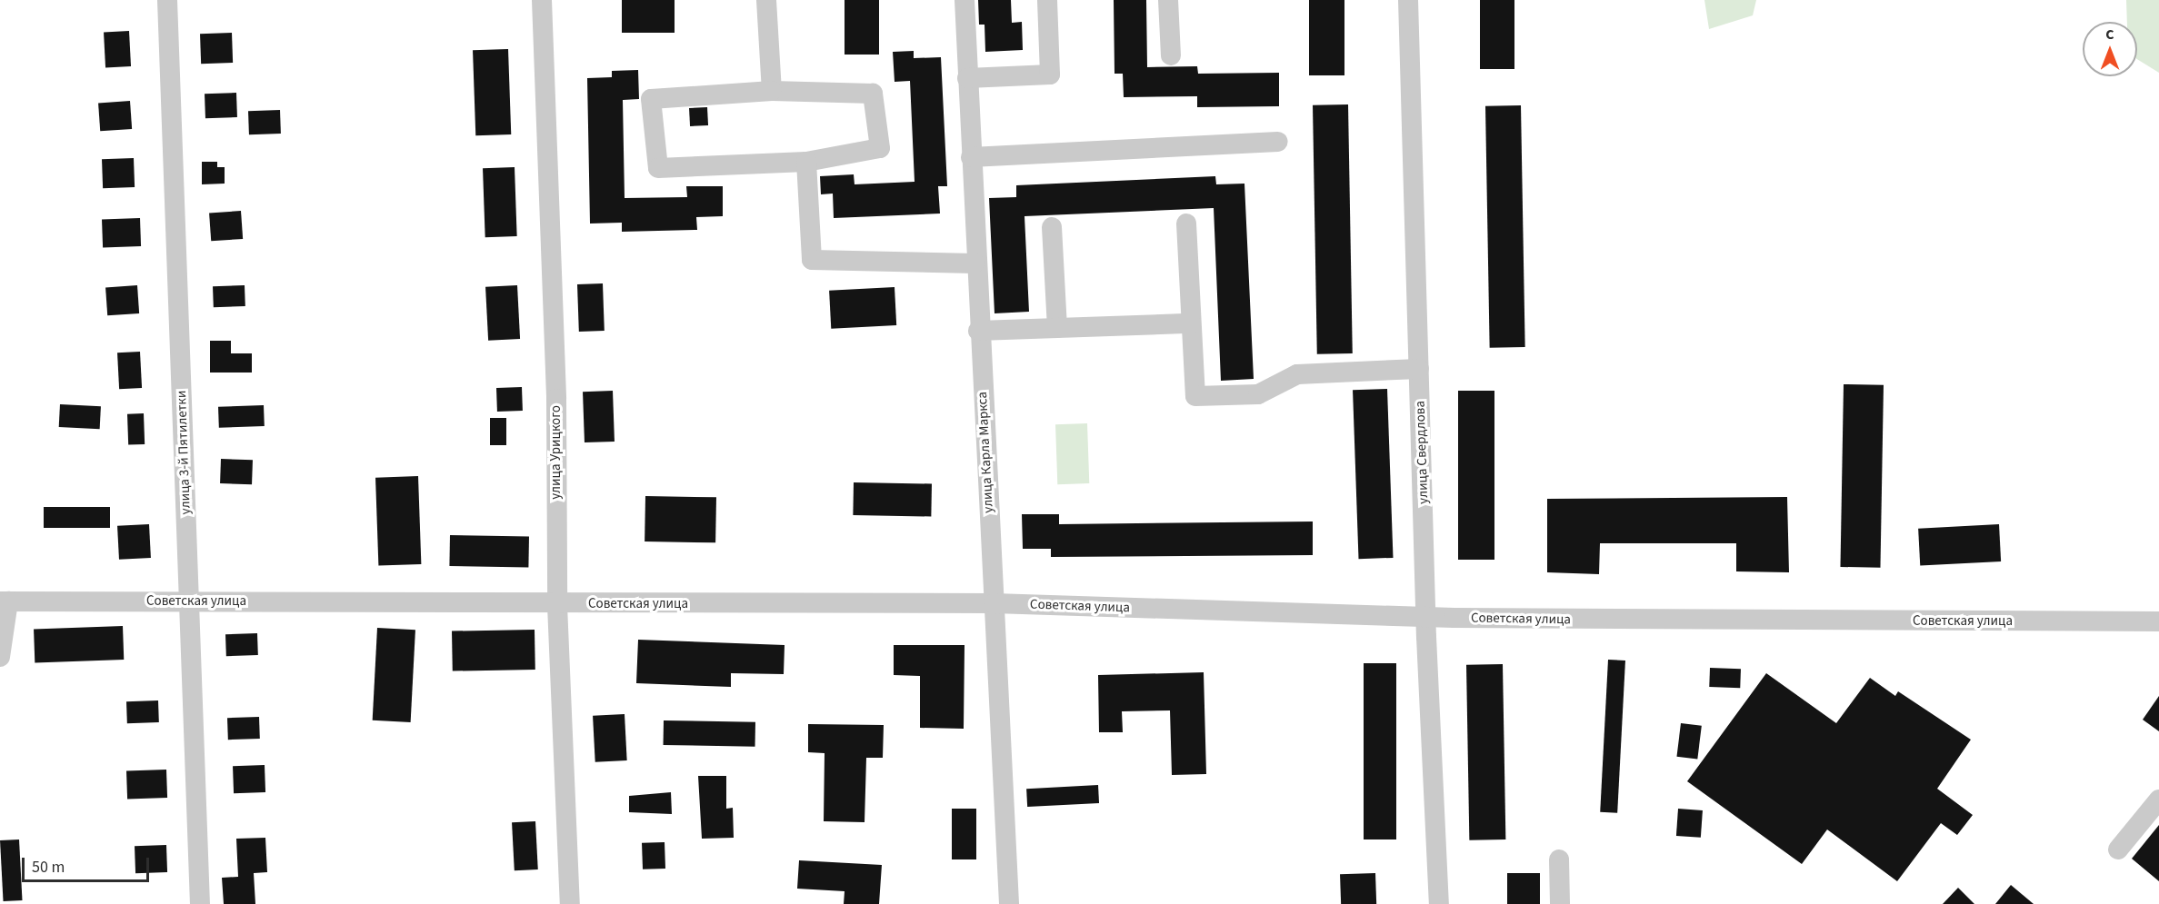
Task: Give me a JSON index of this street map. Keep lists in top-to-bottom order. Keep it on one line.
{"streets":{"street":["улица 3-й Пятилетки","улица Урицкого","улица Карла Маркса","улица Свердлова","Советская улица"]},"crossings":[["улица 3-й Пятилетки","Советская улица"],["улица Урицкого","Советская улица"],["улица Карла Маркса","Советская улица"],["улица Свердлова","Советская улица"]],"scale_bar":"50 m","north":"top"}
